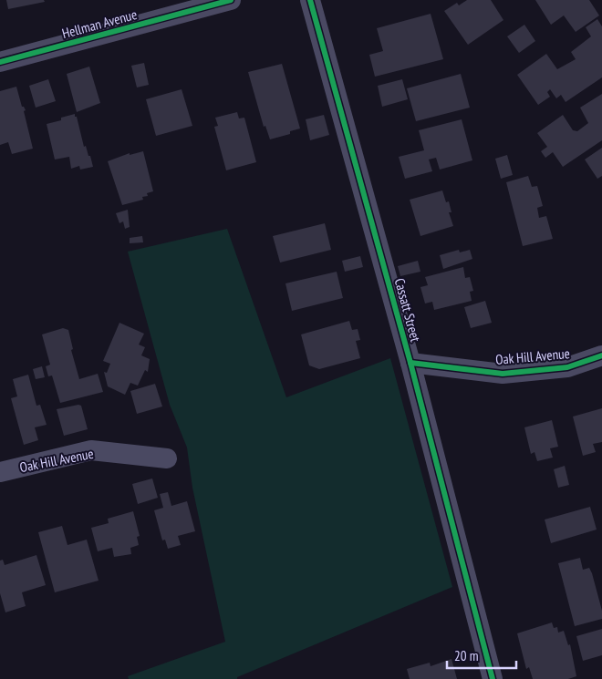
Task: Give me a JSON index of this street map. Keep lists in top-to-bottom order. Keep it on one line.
{"streets":{"street":["Hellman Avenue","Cassatt Street","Oak Hill Avenue"]},"crossings":[["Cassatt Street","Oak Hill Avenue"]],"scale_bar":"20 m"}
